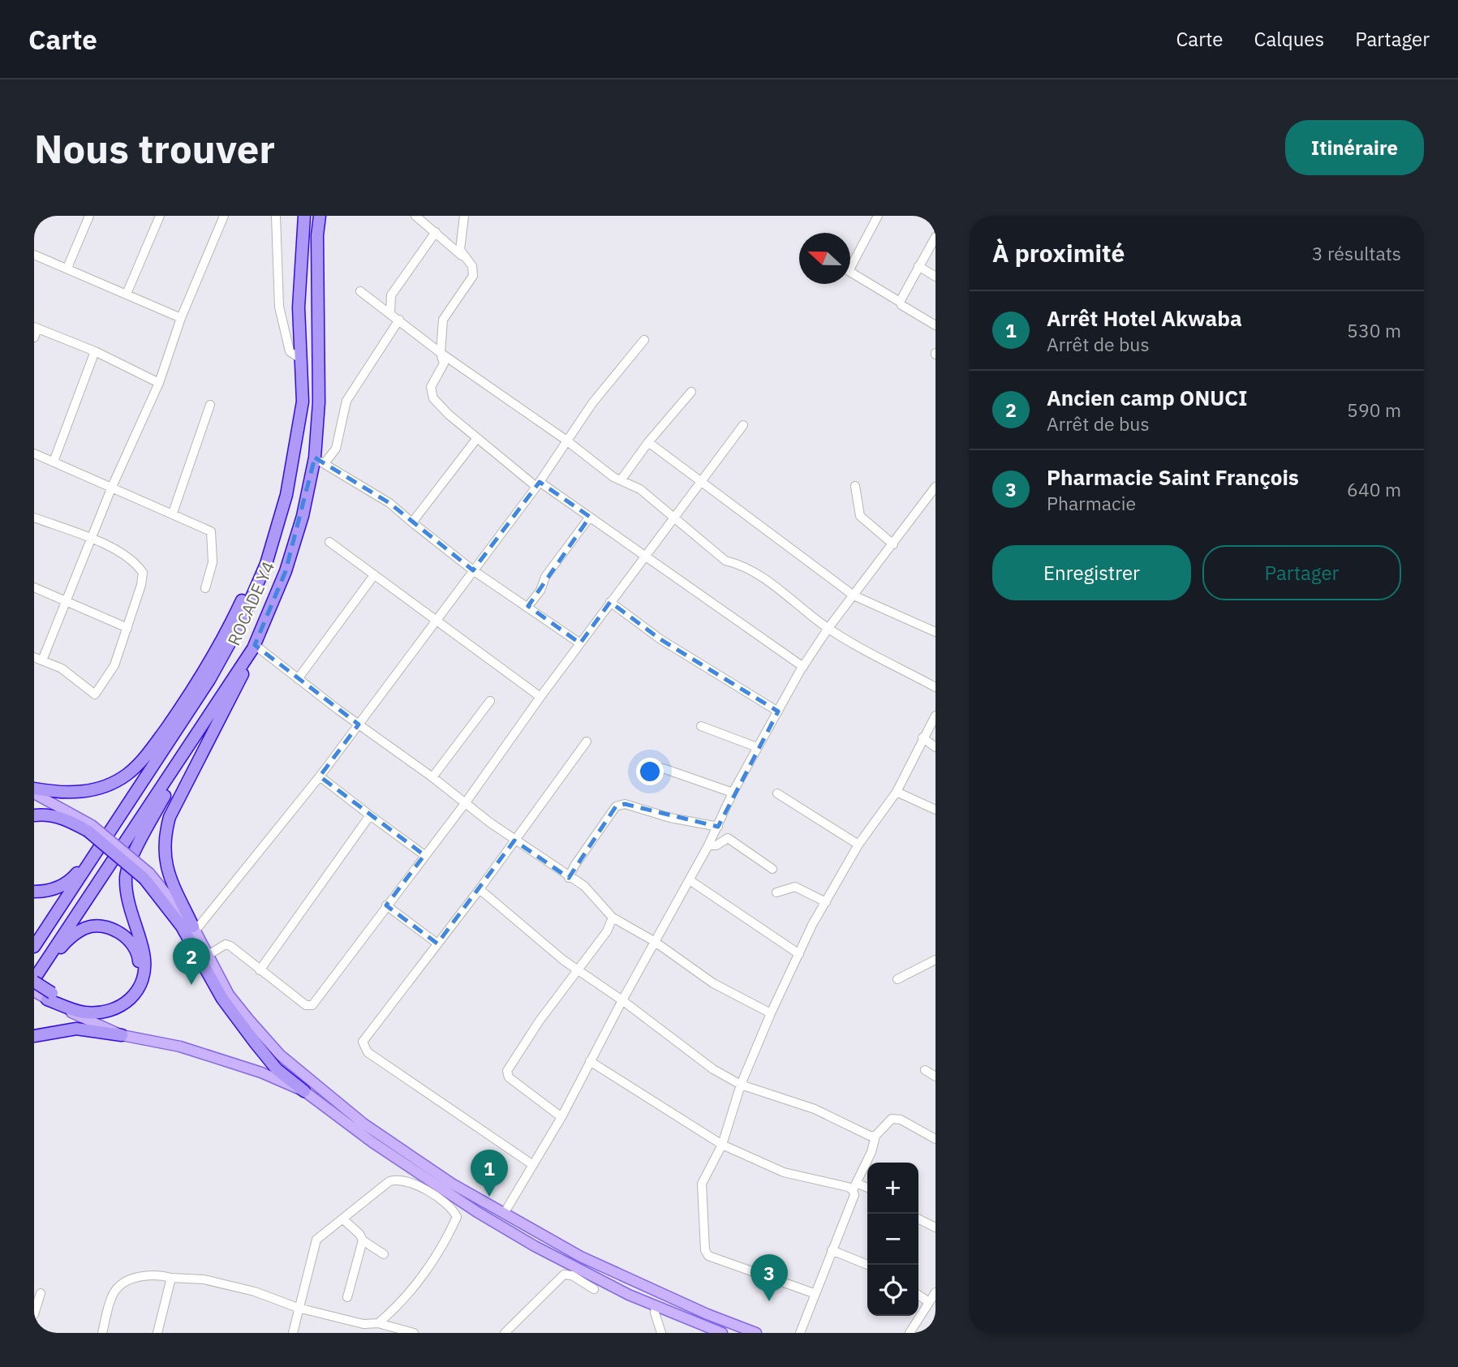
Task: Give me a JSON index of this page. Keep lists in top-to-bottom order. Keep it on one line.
{"streets":{"highway":["ROCADE Y4"]},"north":"left","page":{"header":"Carte","nav":["Carte","Calques","Partager"],"buttons":["Itinéraire",["Enregistrer","Partager"]],"title":"Nous trouver","heading":["À proximité","3 résultats"],"list":[{"mark":"1","name":"Arrêt Hotel Akwaba","note":"Arrêt de bus","value":"530 m"},{"mark":"2","name":"Ancien camp ONUCI","note":"Arrêt de bus","value":"590 m"},{"mark":"3","name":"Pharmacie Saint François","note":"Pharmacie","value":"640 m"}],"pins":["2","1","3"],"map_buttons":["+","−"]}}
